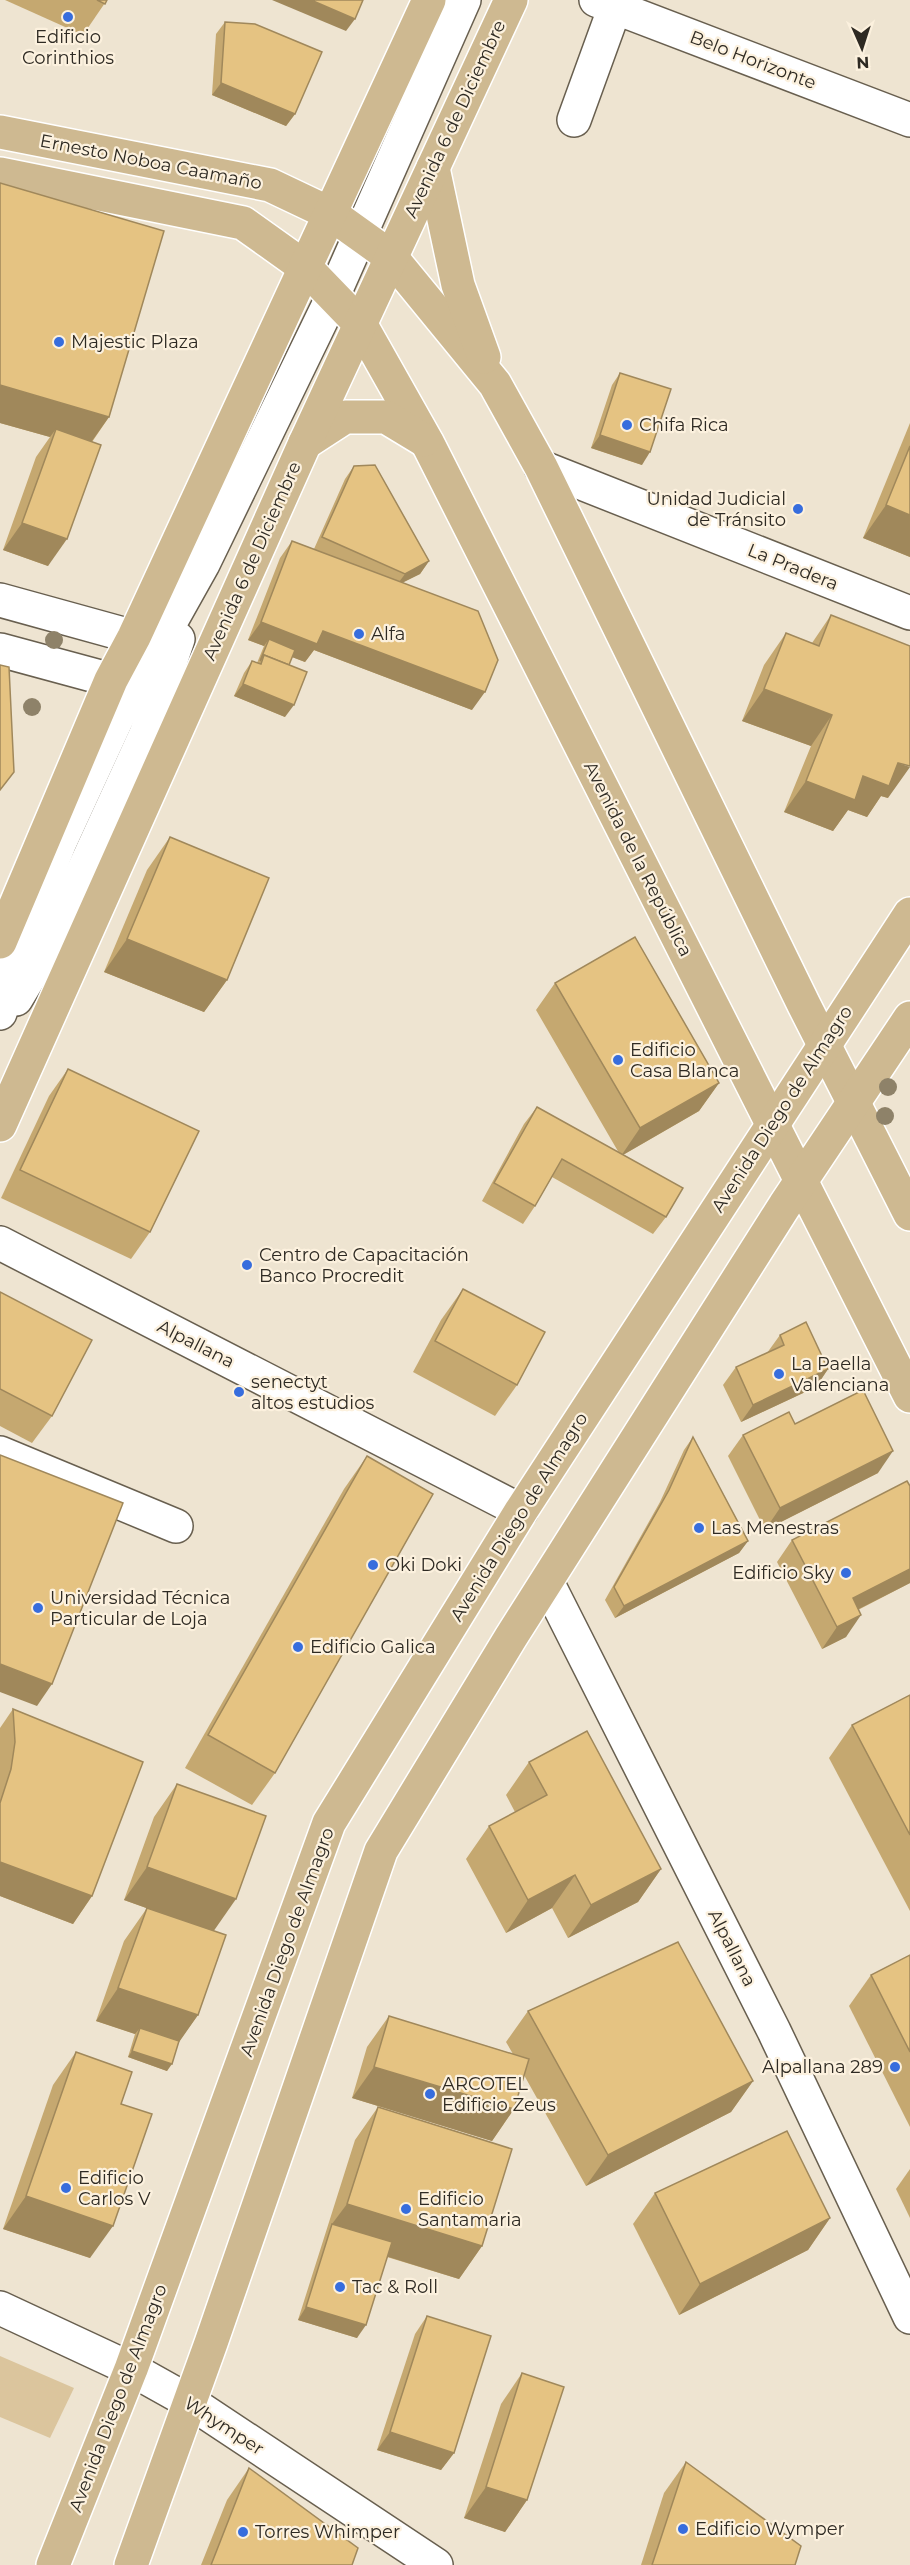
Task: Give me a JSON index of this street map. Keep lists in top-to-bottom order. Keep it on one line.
{"streets":{"main road":["Avenida 6 de Diciembre","Ernesto Noboa Caamaño","Avenida de la República","Avenida Diego de Almagro"],"street":["Belo Horizonte","La Pradera","Alpallana","Whymper"]},"crossings":[["Avenida 6 de Diciembre","Ernesto Noboa Caamaño"],["Avenida 6 de Diciembre","Avenida de la República"],["Avenida de la República","Avenida Diego de Almagro"],["Avenida Diego de Almagro","Alpallana"],["Avenida Diego de Almagro","Whymper"]],"places":["Edificio Corinthios","Majestic Plaza","Chifa Rica","Unidad Judicial de Tránsito","Alfa","Edificio Casa Blanca","Centro de Capacitación Banco Procredit","La Paella Valenciana","senectyt altos estudios","Las Menestras","Oki Doki","Edificio Sky","Universidad Técnica Particular de Loja","Edificio Galica","Alpallana 289","ARCOTEL Edificio Zeus","Edificio Carlos V","Edificio Santamaria","Tac & Roll","Edificio Wymper","Torres Whimper"],"north":"bottom"}
